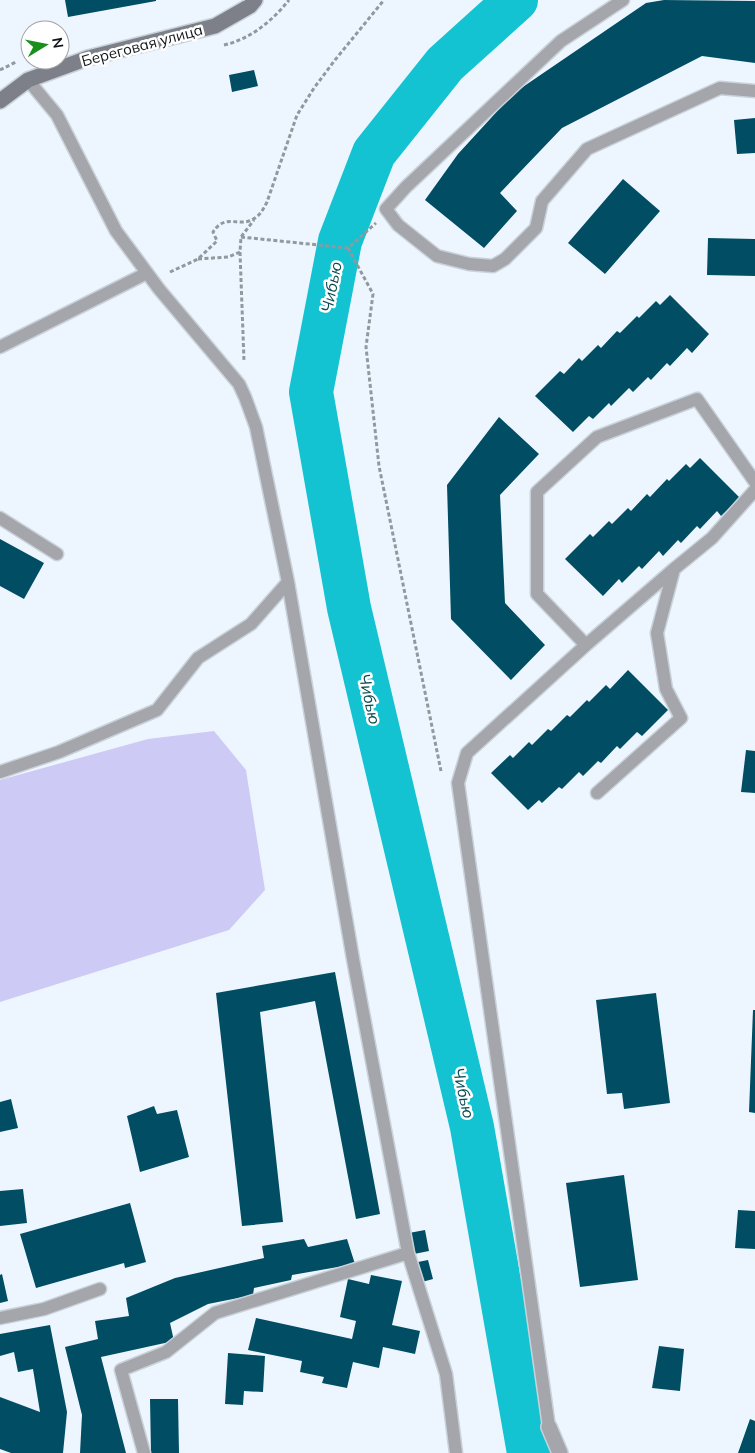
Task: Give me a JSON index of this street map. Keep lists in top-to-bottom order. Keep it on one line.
{"streets":{"main road":["Береговая улица"]},"water":["Чибью"],"north":"right"}
